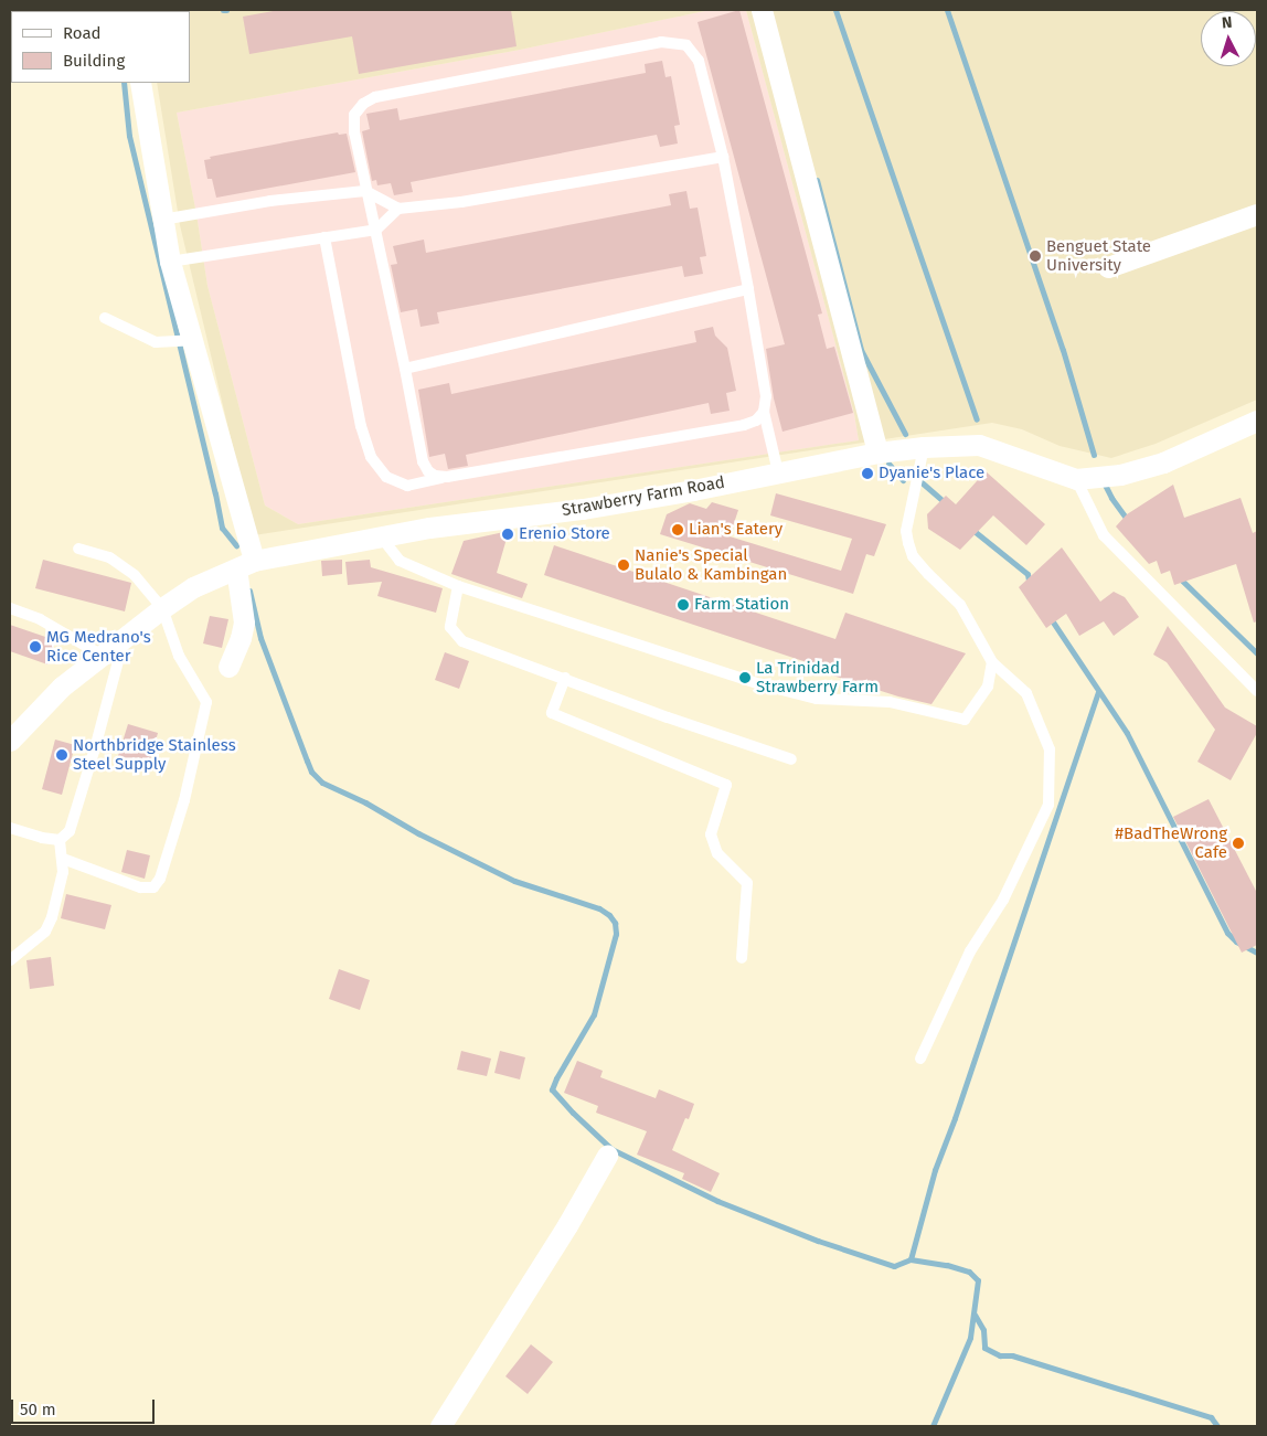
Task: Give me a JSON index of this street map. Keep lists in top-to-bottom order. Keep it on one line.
{"streets":{"street":["Strawberry Farm Road"]},"places":["Benguet State University","Dyanie's Place","Lian's Eatery","Erenio Store","Nanie's Special Bulalo & Kambingan","Farm Station","MG Medrano's Rice Center","La Trinidad Strawberry Farm","Northbridge Stainless Steel Supply","#BadTheWrong Cafe"],"legend":["Road","Building"],"scale_bar":"50 m","north":"top"}
